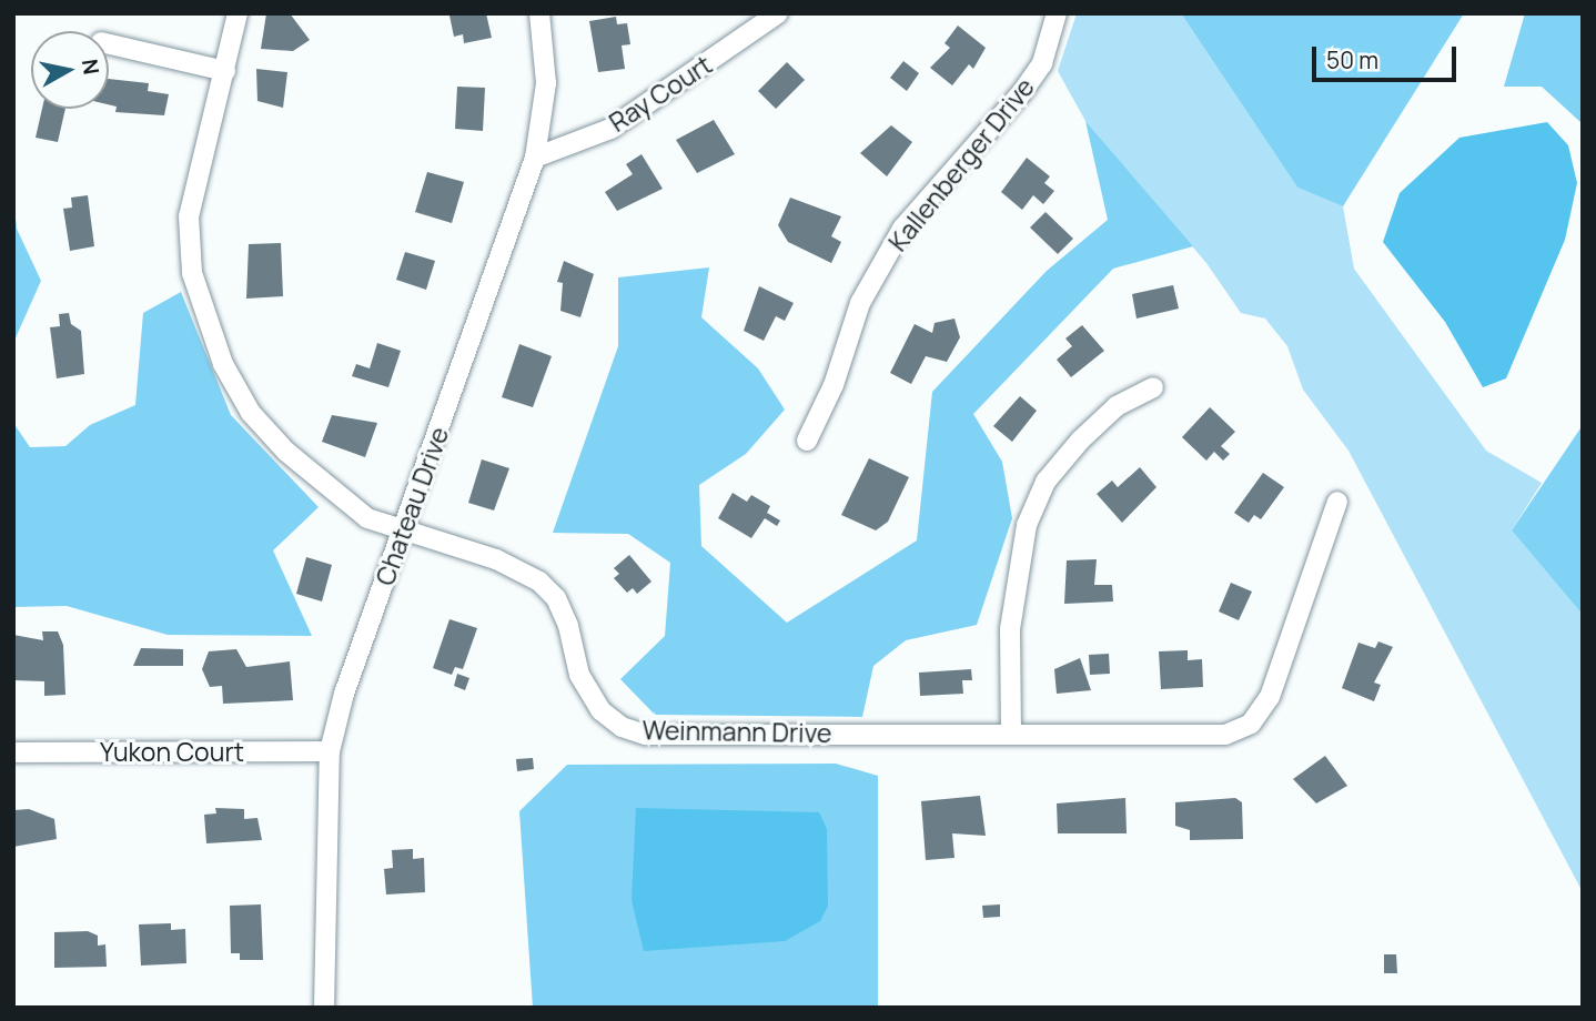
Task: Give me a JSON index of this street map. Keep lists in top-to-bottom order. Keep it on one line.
{"streets":{"street":["Ray Court","Kallenberger Drive","Chateau Drive","Weinmann Drive","Yukon Court"]},"crossings":[["Ray Court","Chateau Drive"],["Chateau Drive","Weinmann Drive"],["Chateau Drive","Yukon Court"]],"scale_bar":"50 m","north":"right"}
